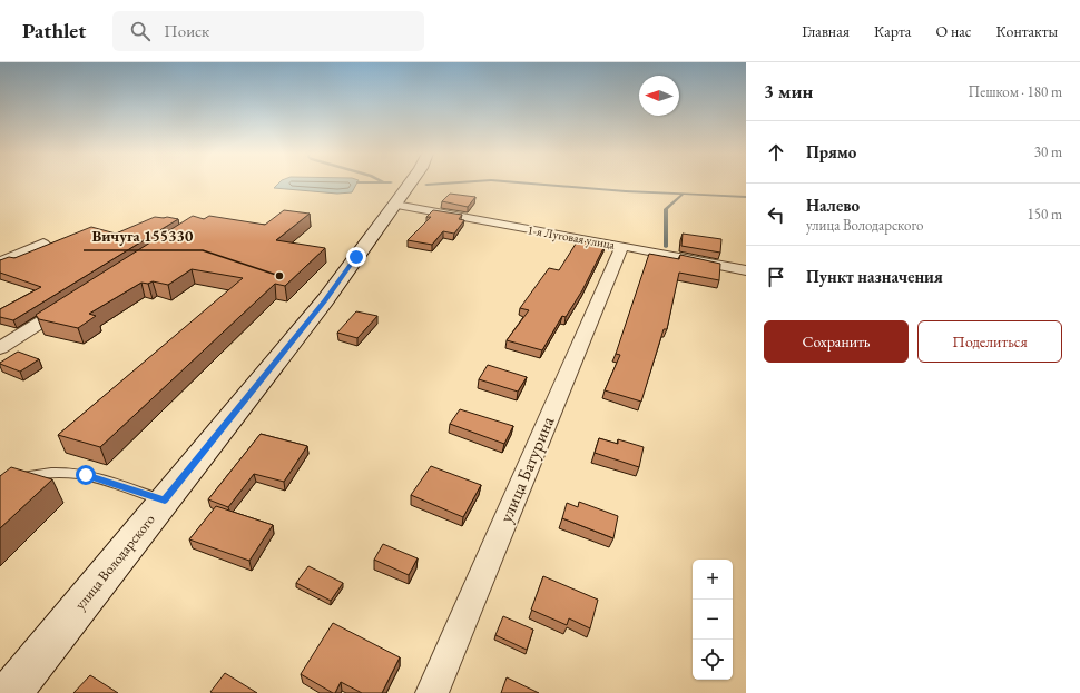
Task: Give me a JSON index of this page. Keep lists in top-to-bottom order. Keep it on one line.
{"streets":{"main road":["улица Володарского"],"street":["1-я Луговая улица","улица Батурина"]},"crossings":[["1-я Луговая улица","улица Батурина"],["1-я Луговая улица","улица Володарского"]],"places":["Вичуга 155330"],"north":"left","page":{"header":"Pathlet","search":"Поиск","nav":["Главная","Карта","О нас","Контакты"],"heading":["3 мин","Пешком · 180 m"],"list":[["Прямо","30 m"],["Налево","улица Володарского","150 m"],"Пункт назначения"],"buttons":["Сохранить","Поделиться"],"map_buttons":["+","−"]}}
